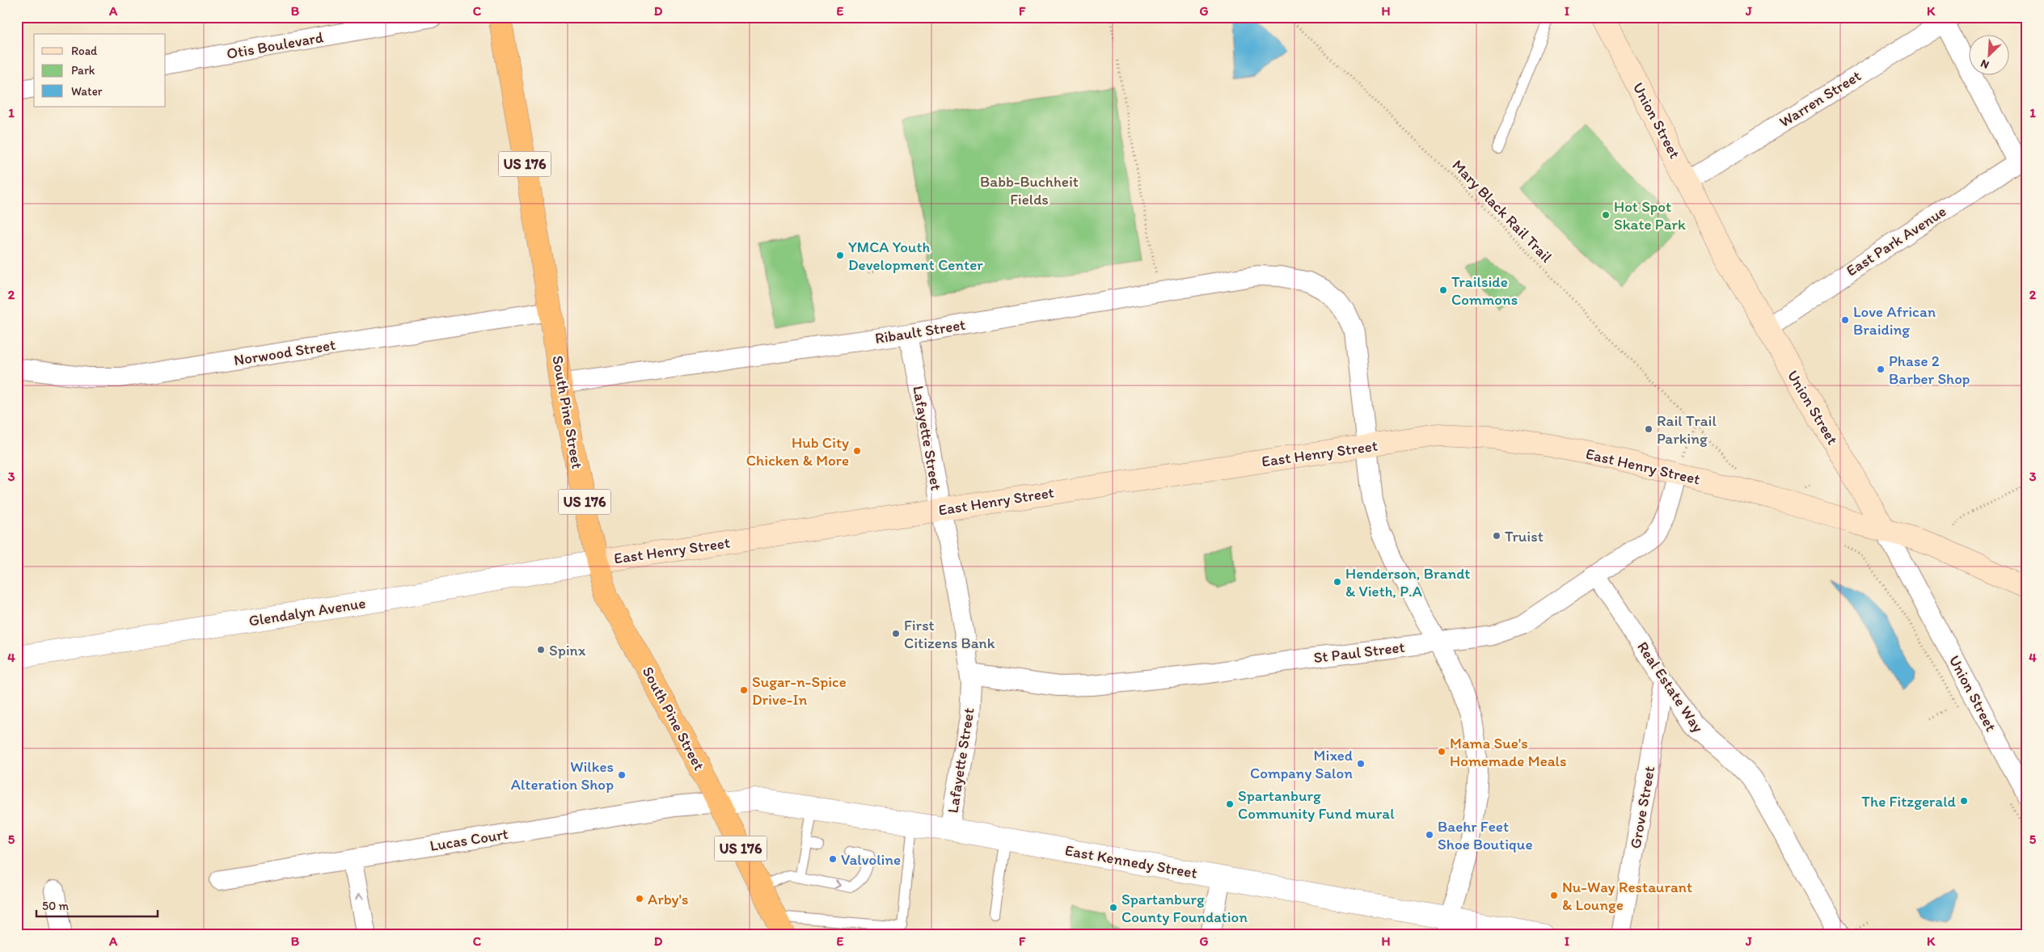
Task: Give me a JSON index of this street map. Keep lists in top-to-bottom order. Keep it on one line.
{"streets":{"highway":["US 176","South Pine Street"],"main road":["Union Street","East Henry Street"],"street":["Otis Boulevard","Warren Street","East Park Avenue","Ribault Street","Norwood Street","Lafayette Street","Glendalyn Avenue","St Paul Street","Real Estate Way","Grove Street","Lucas Court","East Kennedy Street"],"path":["Mary Black Rail Trail"]},"crossings":[["Warren Street","Union Street"],["Union Street","East Park Avenue"],["Union Street","East Henry Street"],["Ribault Street","South Pine Street"],["Ribault Street","Lafayette Street"],["Ribault Street","East Henry Street"],["Ribault Street","St Paul Street"],["Ribault Street","East Kennedy Street"],["Norwood Street","South Pine Street"],["South Pine Street","East Henry Street"],["South Pine Street","Glendalyn Avenue"],["South Pine Street","Lucas Court"],["South Pine Street","East Kennedy Street"],["Lafayette Street","East Henry Street"],["Lafayette Street","St Paul Street"],["Lafayette Street","East Kennedy Street"],["East Henry Street","Glendalyn Avenue"],["East Henry Street","St Paul Street"],["St Paul Street","Real Estate Way"],["Real Estate Way","Grove Street"],["Lucas Court","East Kennedy Street"]],"parks":["Babb-Buchheit Fields"],"places":["Hot Spot Skate Park","YMCA Youth Development Center","Trailside Commons","Love African Braiding","Phase 2 Barber Shop","Rail Trail Parking","Hub City Chicken & More","Truist","Henderson, Brandt & Vieth, P.A","First Citizens Bank","Spinx","Sugar-n-Spice Drive-In","Mama Sue's Homemade Meals","Mixed Company Salon","Wilkes Alteration Shop","The Fitzgerald","Spartanburg Community Fund mural","Baehr Feet Shoe Boutique","Valvoline","Nu-Way Restaurant & Lounge","Arby's","Spartanburg County Foundation"],"legend":["Road","Park","Water"],"scale_bar":"50 m","north":"bottom left","grid":{"columns":["A","B","C","D","E","F","G","H","I","J","K"],"rows":["1","2","3","4","5"]}}
